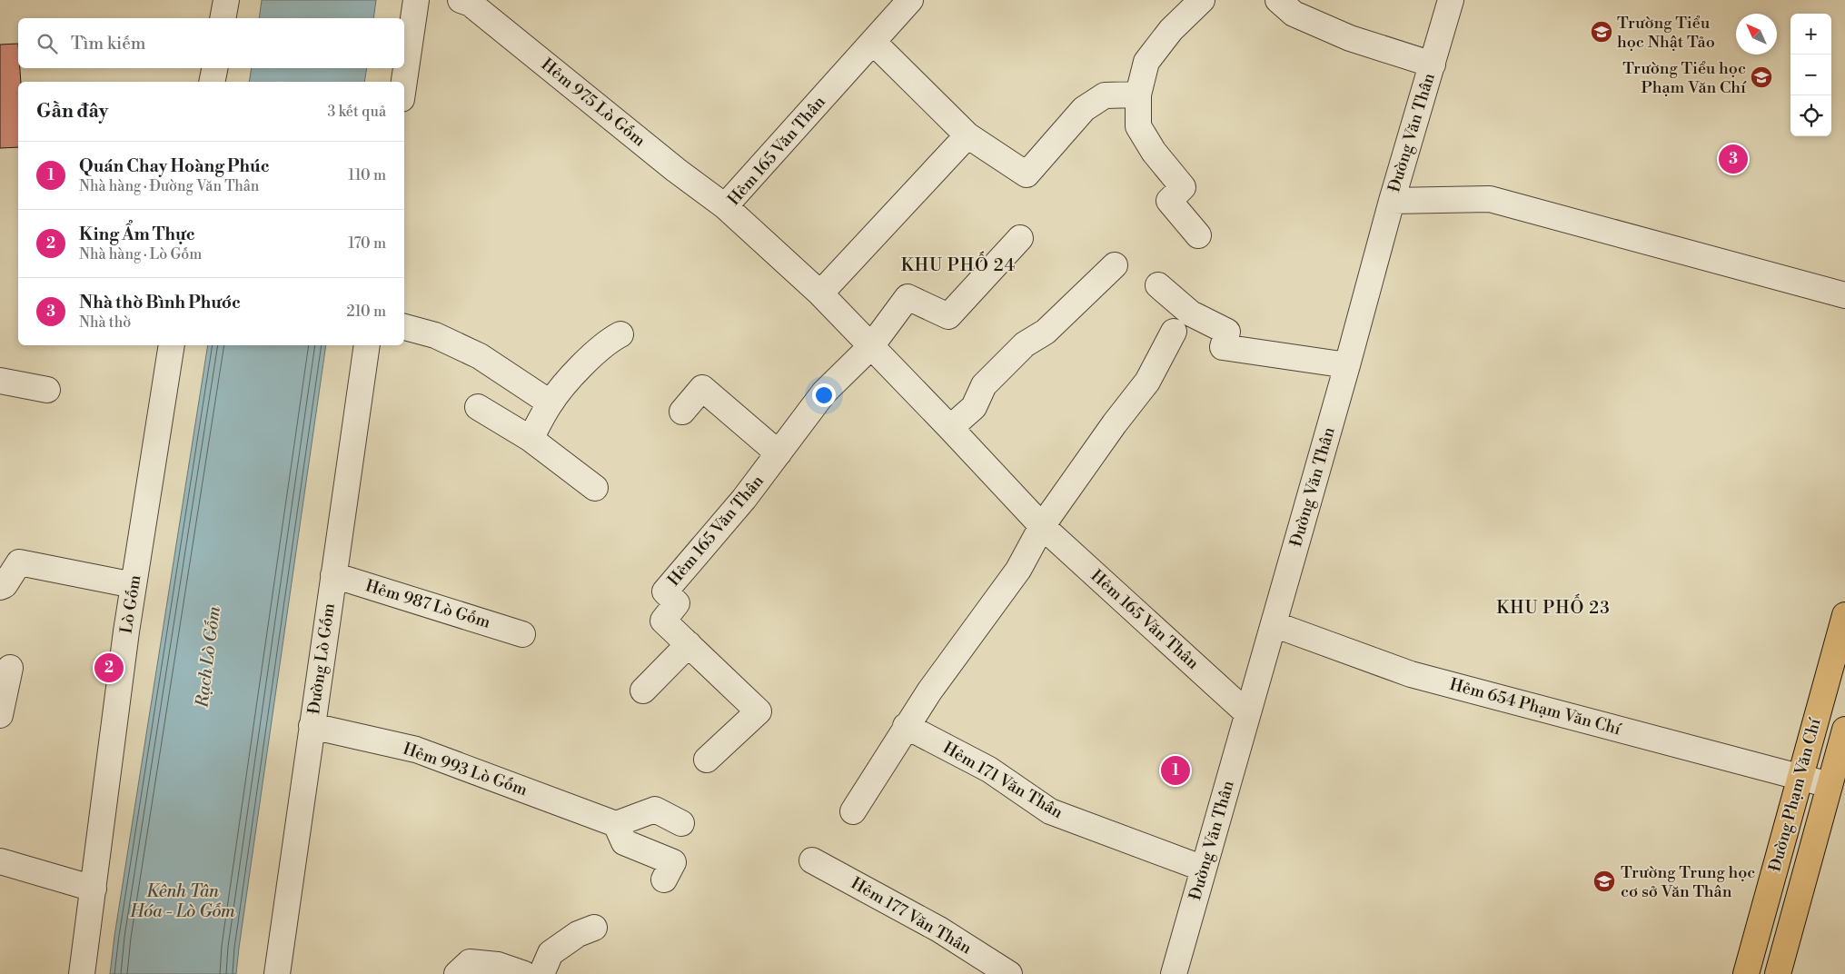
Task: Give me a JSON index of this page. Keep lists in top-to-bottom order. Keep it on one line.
{"streets":{"main road":["Đường Phạm Văn Chí"],"street":["Hẻm 975 Lò Gốm","Đường Văn Thân","Hẻm 165 Văn Thân","Lò Gốm","Hẻm 987 Lò Gốm","Đường Lò Gốm","Hẻm 654 Phạm Văn Chí","Hẻm 993 Lò Gốm","Hẻm 171 Văn Thân","Hẻm 177 Văn Thân"]},"crossings":[["Hẻm 975 Lò Gốm","Hẻm 165 Văn Thân"],["Đường Văn Thân","Hẻm 165 Văn Thân"],["Đường Văn Thân","Hẻm 654 Phạm Văn Chí"],["Đường Văn Thân","Hẻm 171 Văn Thân"],["Hẻm 987 Lò Gốm","Đường Lò Gốm"],["Đường Lò Gốm","Hẻm 993 Lò Gốm"],["Hẻm 654 Phạm Văn Chí","Đường Phạm Văn Chí"]],"districts":["KHU PHỐ 24","KHU PHỐ 23"],"water":["Rạch Lò Gốm","Kênh Tân Hóa - Lò Gốm"],"places":{"school or university":["Trường Tiểu học Nhật Tảo","Trường Tiểu học Phạm Văn Chí","Trường Trung học cơ sở Văn Thân"]},"north":"top left","page":{"map_buttons":["+","−"],"search":"Tìm kiếm","heading":["Gần đây","3 kết quả"],"list":[{"mark":"1","name":"Quán Chay Hoàng Phúc","note":"Nhà hàng · Đường Văn Thân","value":"110 m"},{"mark":"2","name":"King Ẩm Thực","note":"Nhà hàng · Lò Gốm","value":"170 m"},{"mark":"3","name":"Nhà thờ Bình Phước","note":"Nhà thờ","value":"210 m"}],"pins":["3","2","1"]}}
